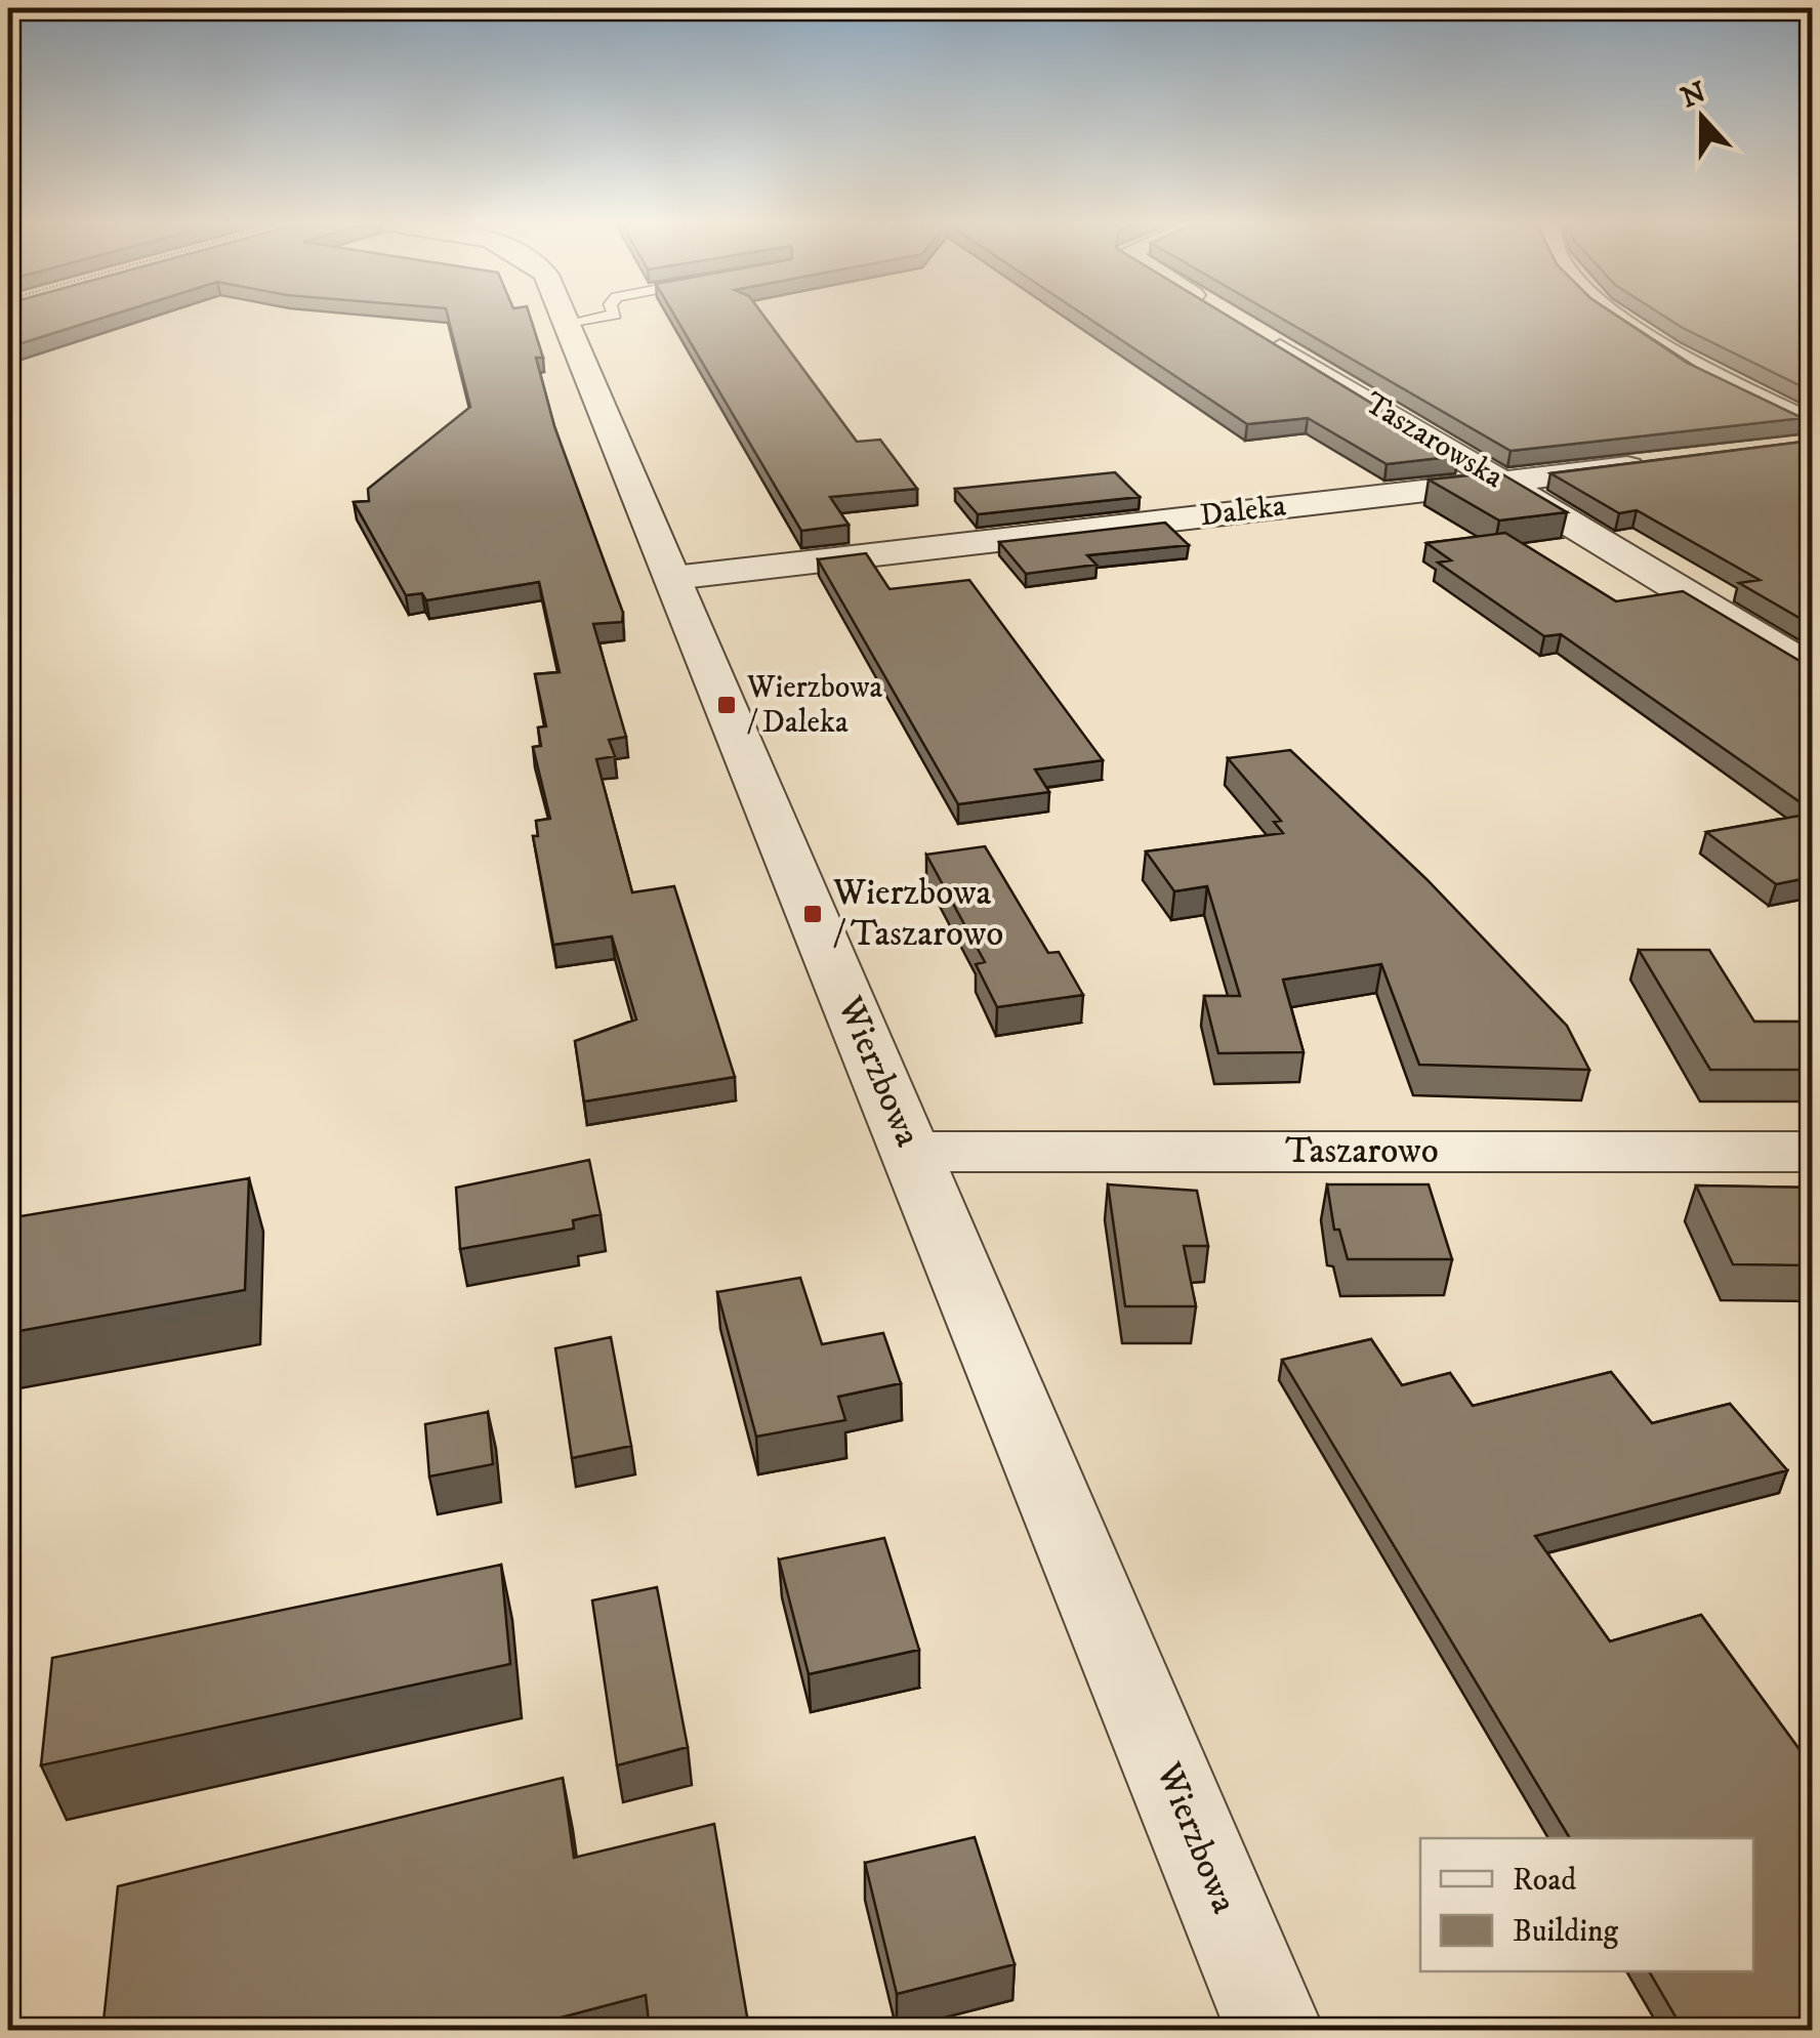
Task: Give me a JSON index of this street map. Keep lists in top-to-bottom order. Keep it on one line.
{"streets":{"street":["Taszarowska","Daleka","Wierzbowa","Taszarowo"]},"crossings":[["Taszarowska","Daleka"],["Daleka","Wierzbowa"],["Wierzbowa","Taszarowo"]],"places":{"transit":["Wierzbowa / Daleka","Wierzbowa / Taszarowo"]},"legend":["Road","Building"],"north":"top"}
